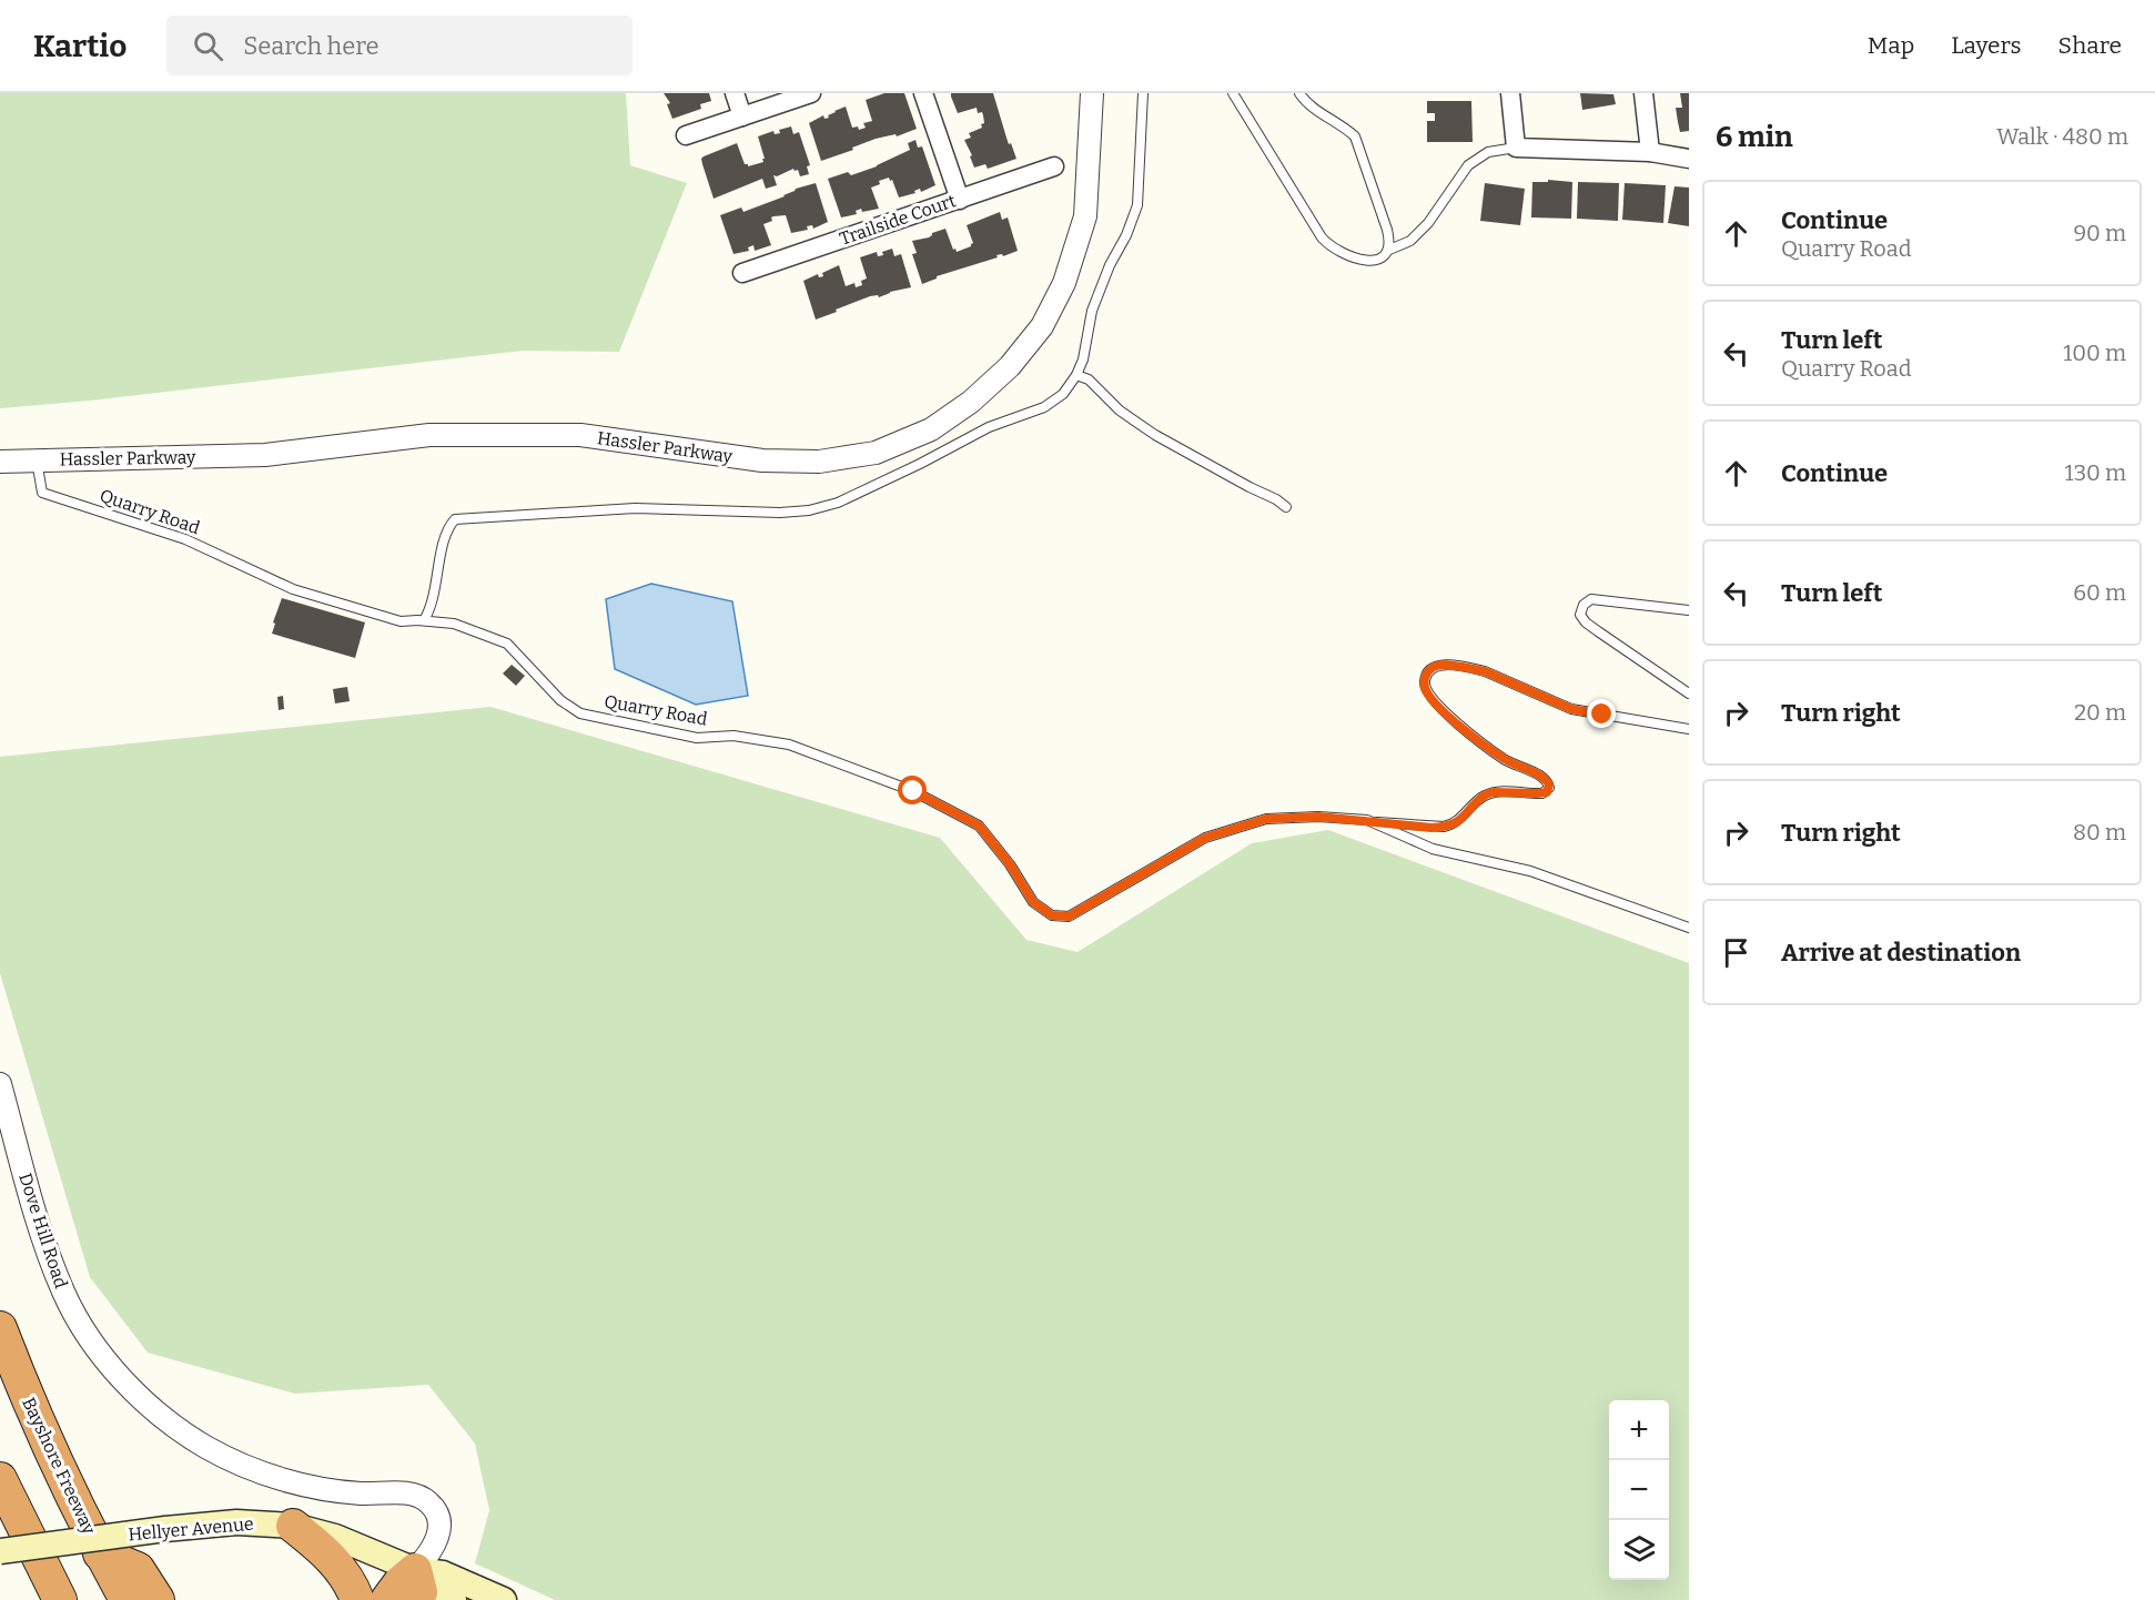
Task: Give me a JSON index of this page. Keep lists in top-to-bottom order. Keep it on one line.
{"streets":{"highway":["Bayshore Freeway"],"main road":["Hellyer Avenue"],"street":["Trailside Court","Hassler Parkway","Dove Hill Road"],"lane":["Quarry Road"]},"crossings":[["Hassler Parkway","Quarry Road"],["Dove Hill Road","Hellyer Avenue"]],"page":{"header":"Kartio","search":"Search here","nav":["Map","Layers","Share"],"heading":["6 min","Walk · 480 m"],"list":[["Continue","Quarry Road","90 m"],["Turn left","Quarry Road","100 m"],["Continue","130 m"],["Turn left","60 m"],["Turn right","20 m"],["Turn right","80 m"],"Arrive at destination"],"map_buttons":["+","−"]}}
